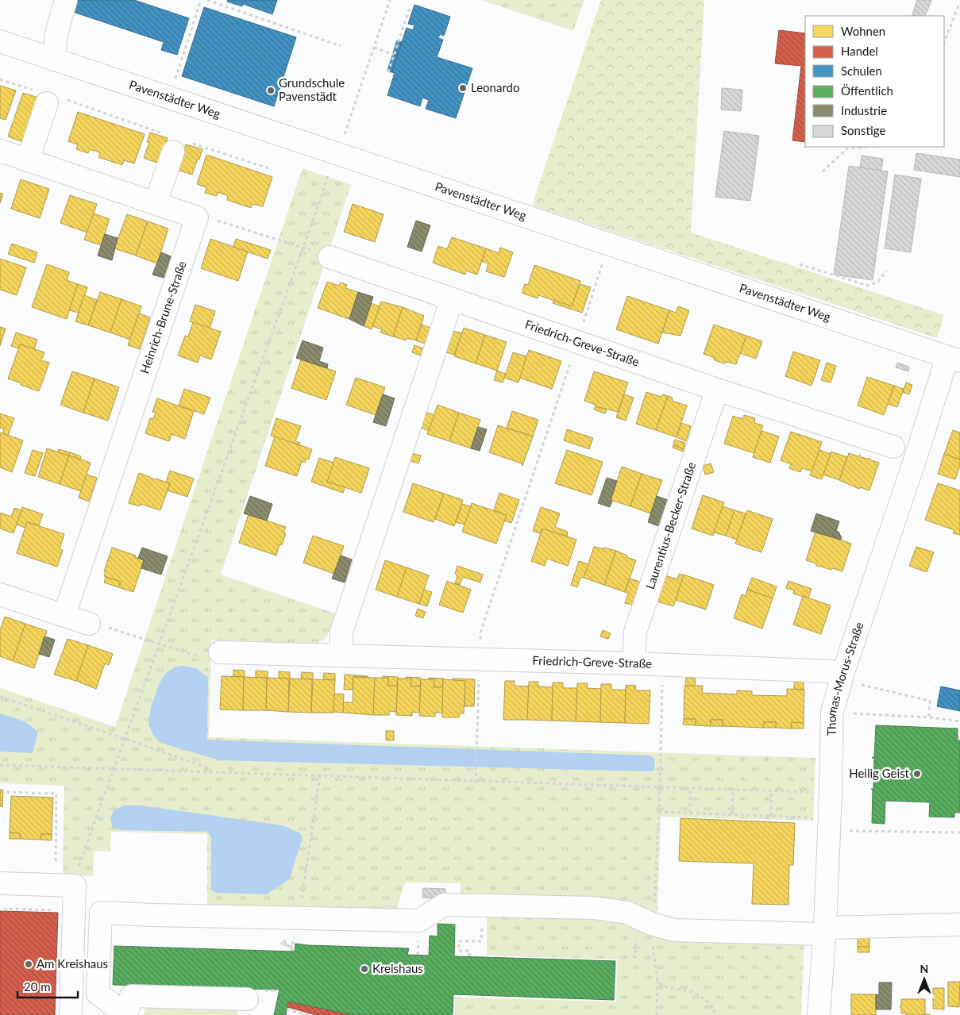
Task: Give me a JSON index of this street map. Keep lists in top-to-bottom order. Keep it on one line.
{"streets":{"street":["Pavenstädter Weg","Heinrich-Brune-Straße","Friedrich-Greve-Straße","Laurentius-Becker-Straße","Thomas-Morus-Straße"]},"crossings":[["Pavenstädter Weg","Thomas-Morus-Straße"],["Friedrich-Greve-Straße","Laurentius-Becker-Straße"],["Friedrich-Greve-Straße","Thomas-Morus-Straße"]],"places":["Leonardo","Grundschule Pavenstädt","Heilig Geist","Am Kreishaus","Kreishaus"],"legend":["Wohnen","Handel","Schulen","Öffentlich","Industrie","Sonstige"],"scale_bar":"20 m","north":"top"}
